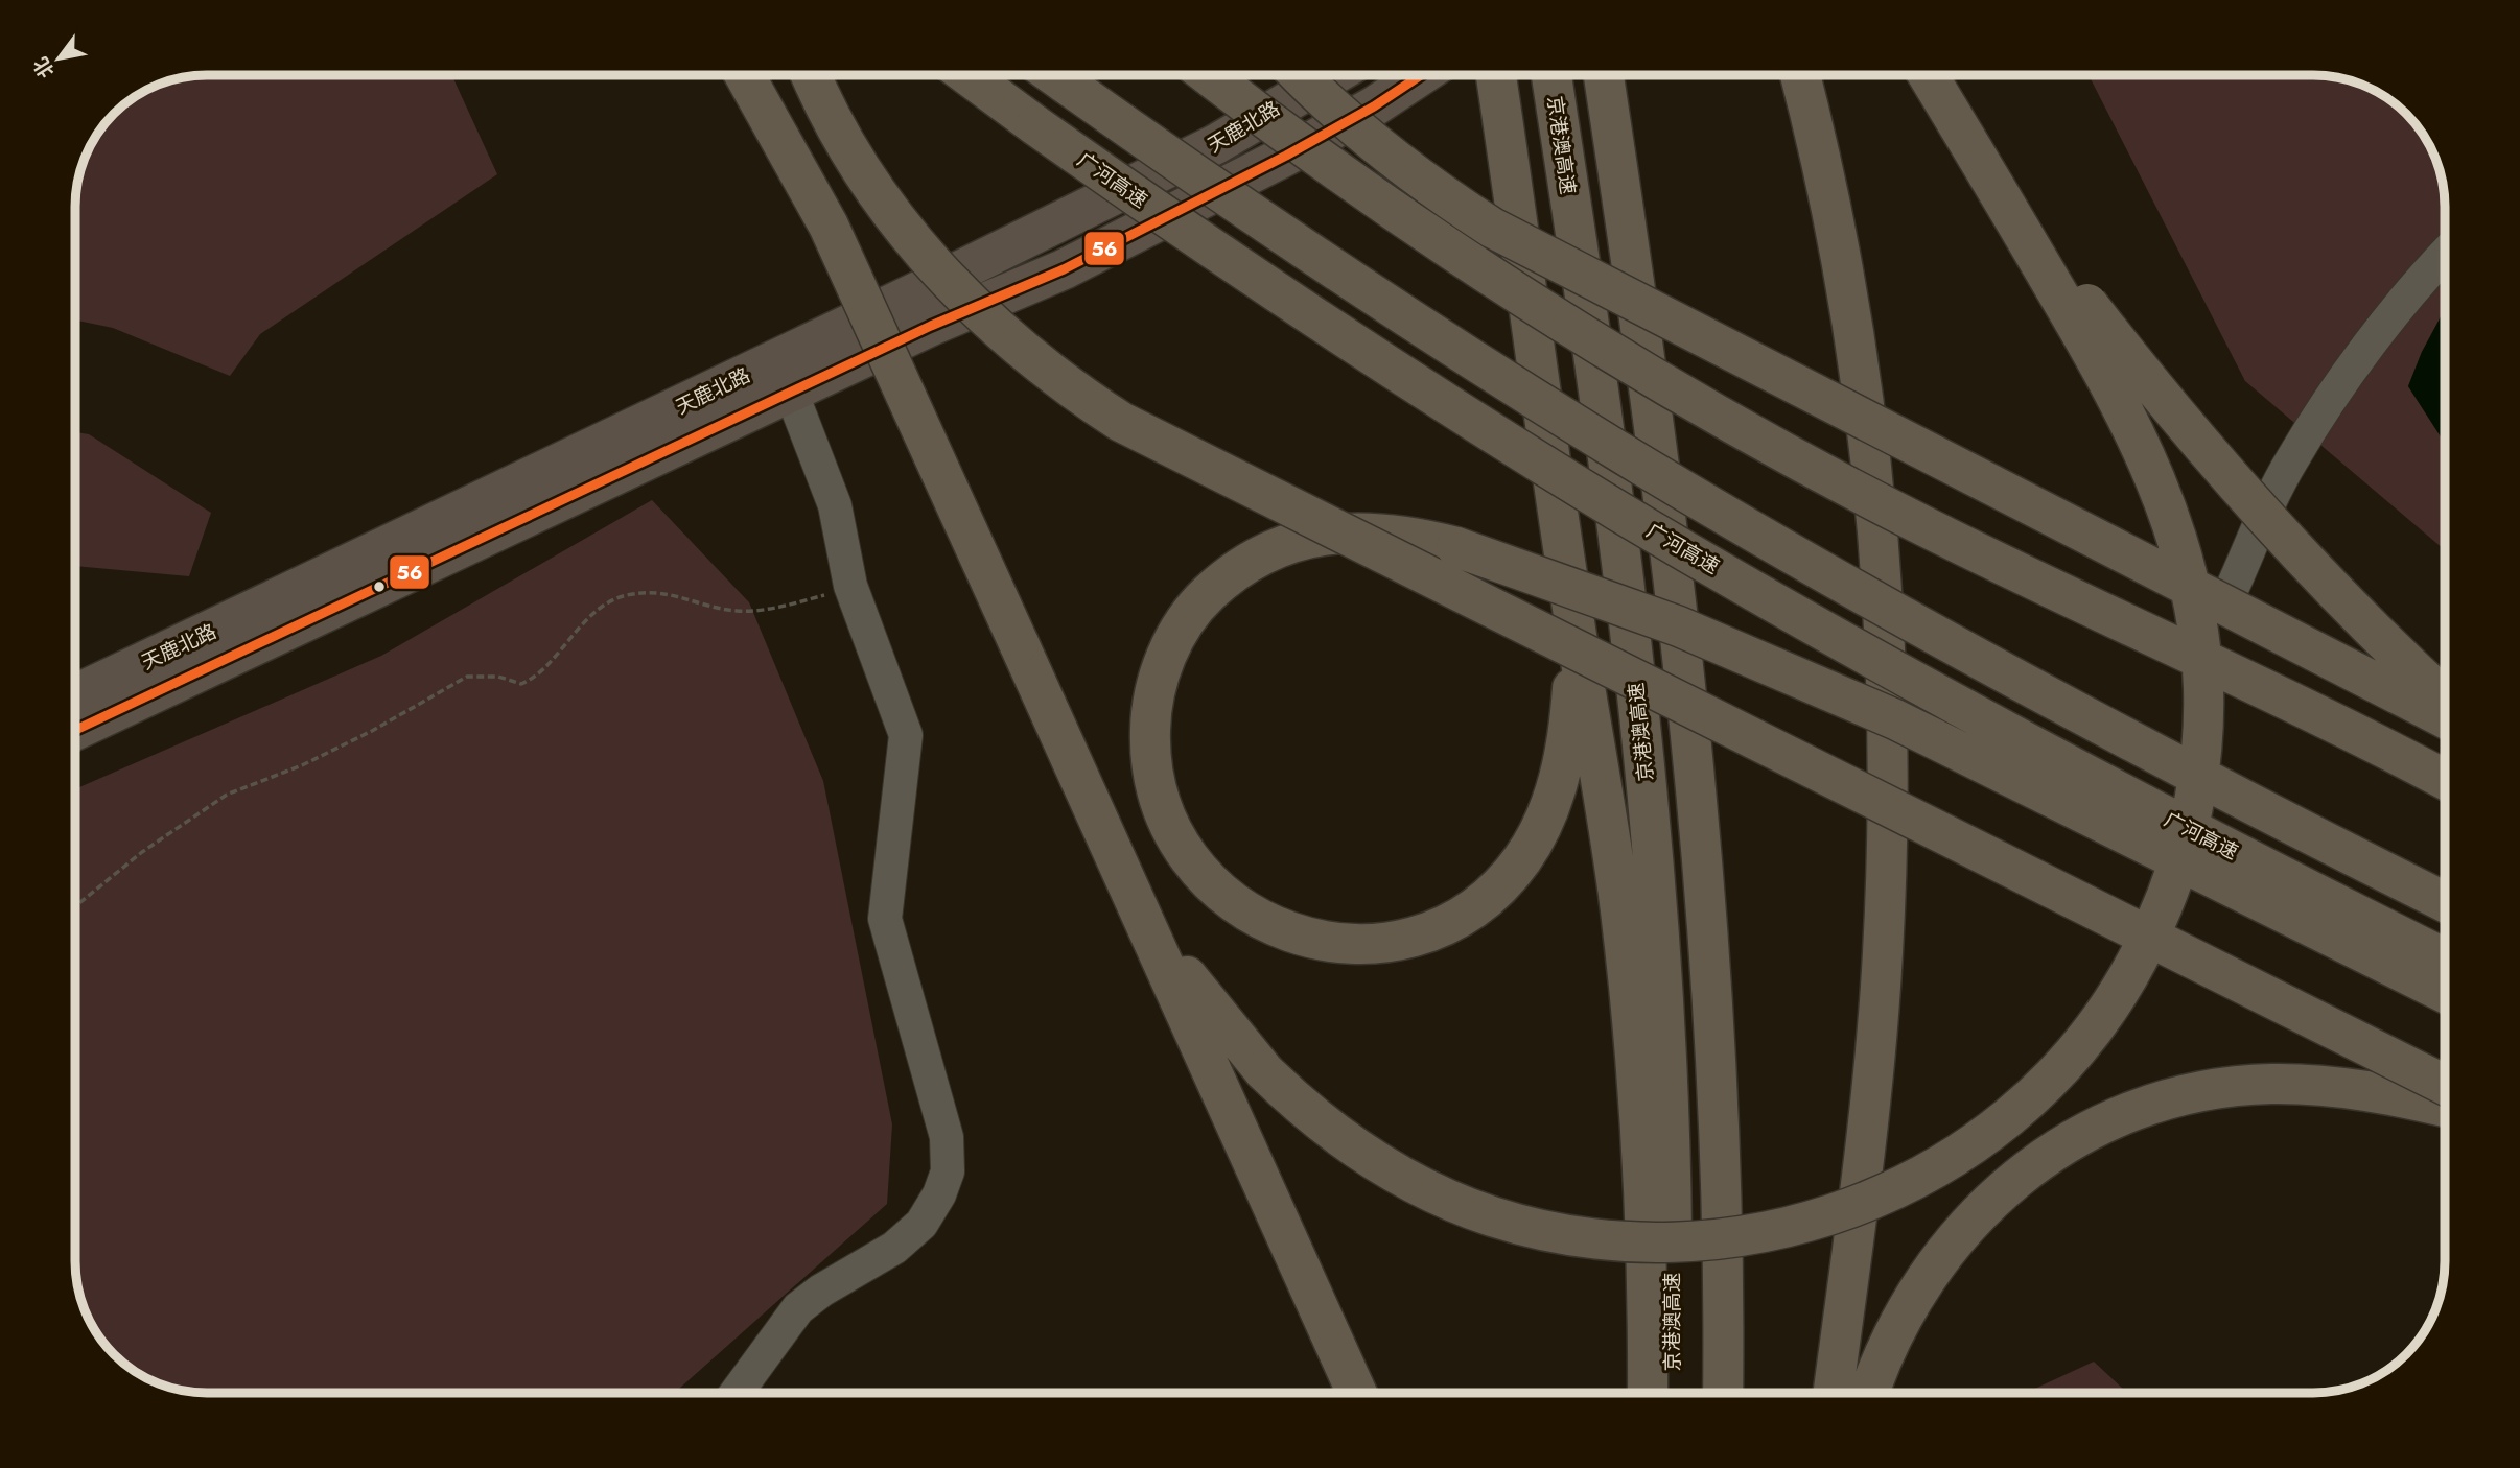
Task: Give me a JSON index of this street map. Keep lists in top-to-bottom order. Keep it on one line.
{"streets":{"highway":["京港澳高速","广河高速"],"main road":["天鹿北路"]},"lines":["transit line 56"],"north":"bottom left"}
